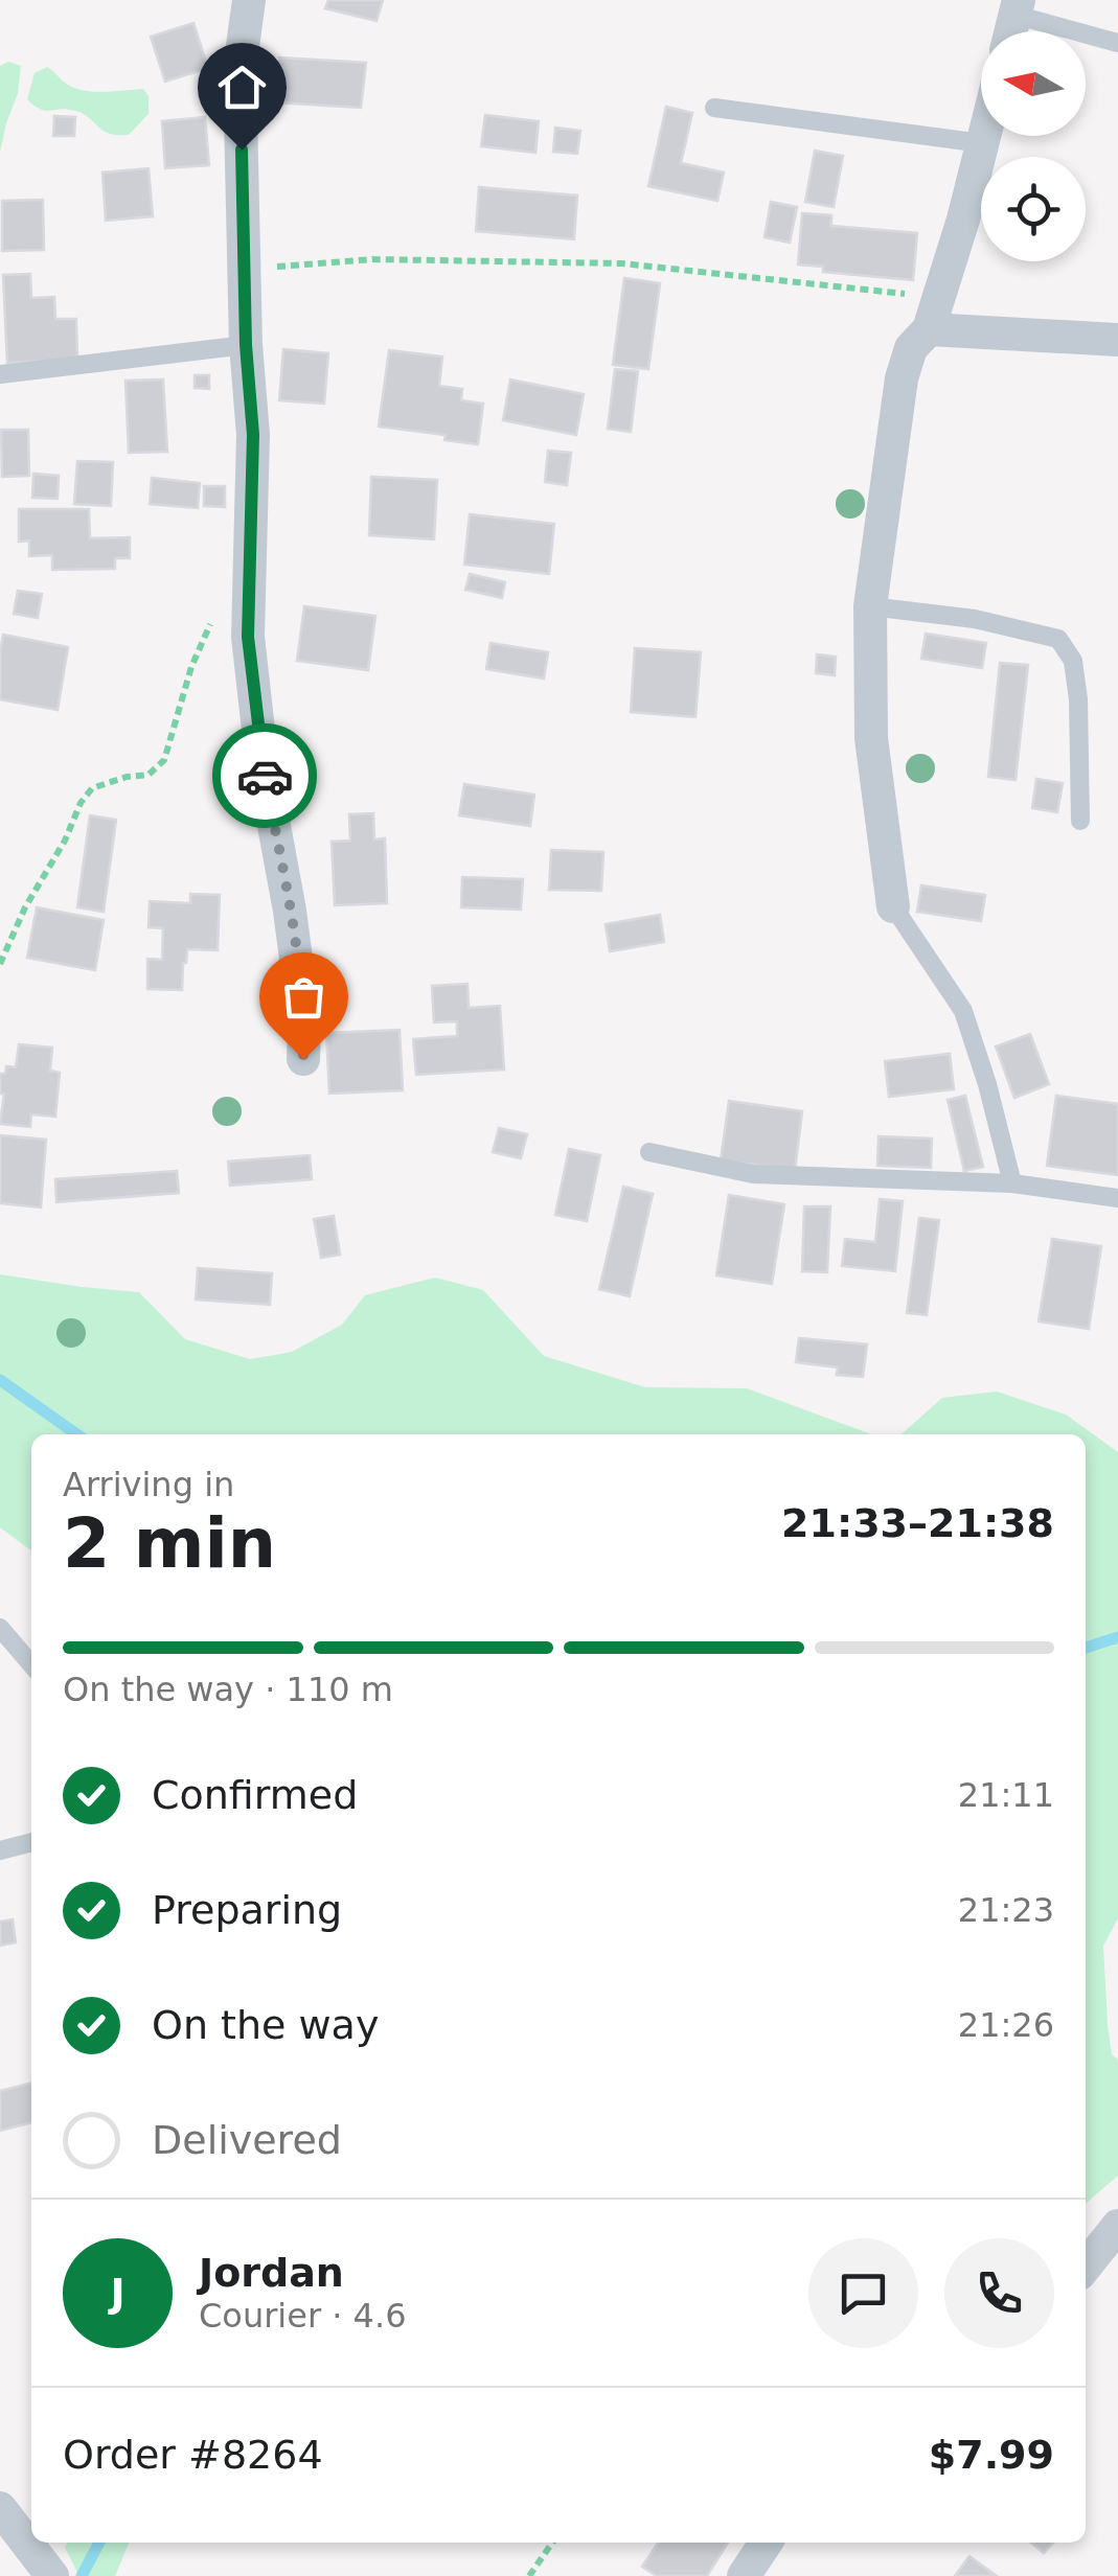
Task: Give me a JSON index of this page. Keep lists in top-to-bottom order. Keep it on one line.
{"north":"left","page":{"heading":["2 min","Arriving in","21:33–21:38"],"panel":["Jordan","Courier · 4.6","Order #8264","$7.99"],"bar":"On the way · 110 m","list":[["Confirmed","21:11"],["Preparing","21:23"],["On the way","21:26"],"Delivered"],"round":"J"}}
